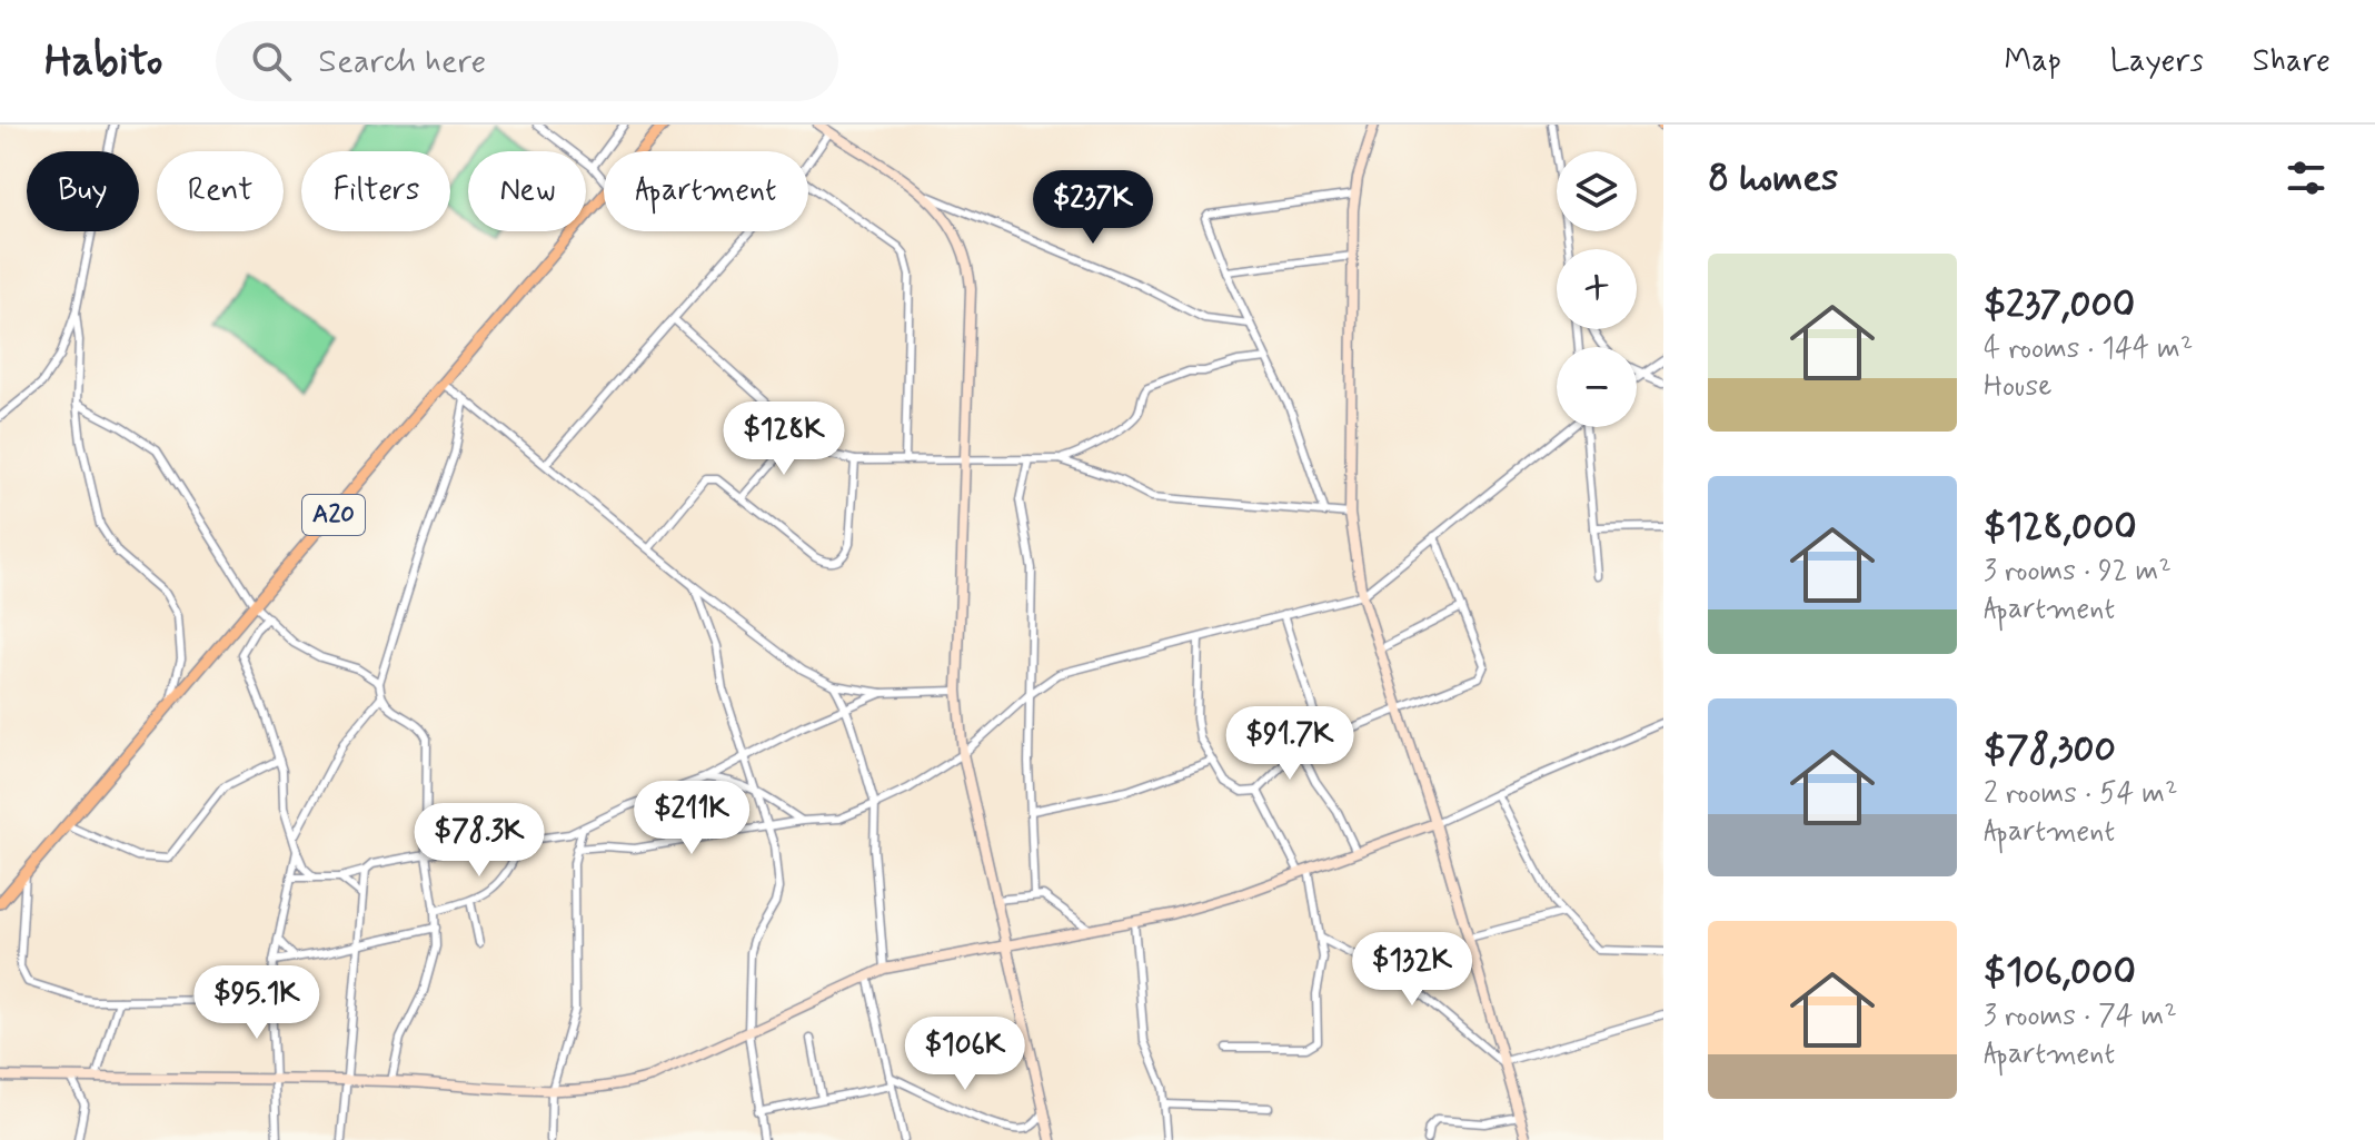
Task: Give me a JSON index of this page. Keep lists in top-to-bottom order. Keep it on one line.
{"streets":{"main road":["A20"]},"page":{"header":"Habito","search":"Search here","nav":["Map","Layers","Share"],"heading":"8 homes","map_buttons":["+","−"],"chip":["Buy","Rent","Filters","New","Apartment"],"price":["$237K","$128K","$91.7K","$211K","$78.3K","$132K","$95.1K","$106K"],"list":[{"name":"$237,000","note":"4 rooms · 144 m² · House"},{"name":"$128,000","note":"3 rooms · 92 m² · Apartment"},{"name":"$78,300","note":"2 rooms · 54 m² · Apartment"},{"name":"$106,000","note":"3 rooms · 74 m² · Apartment"}]}}
